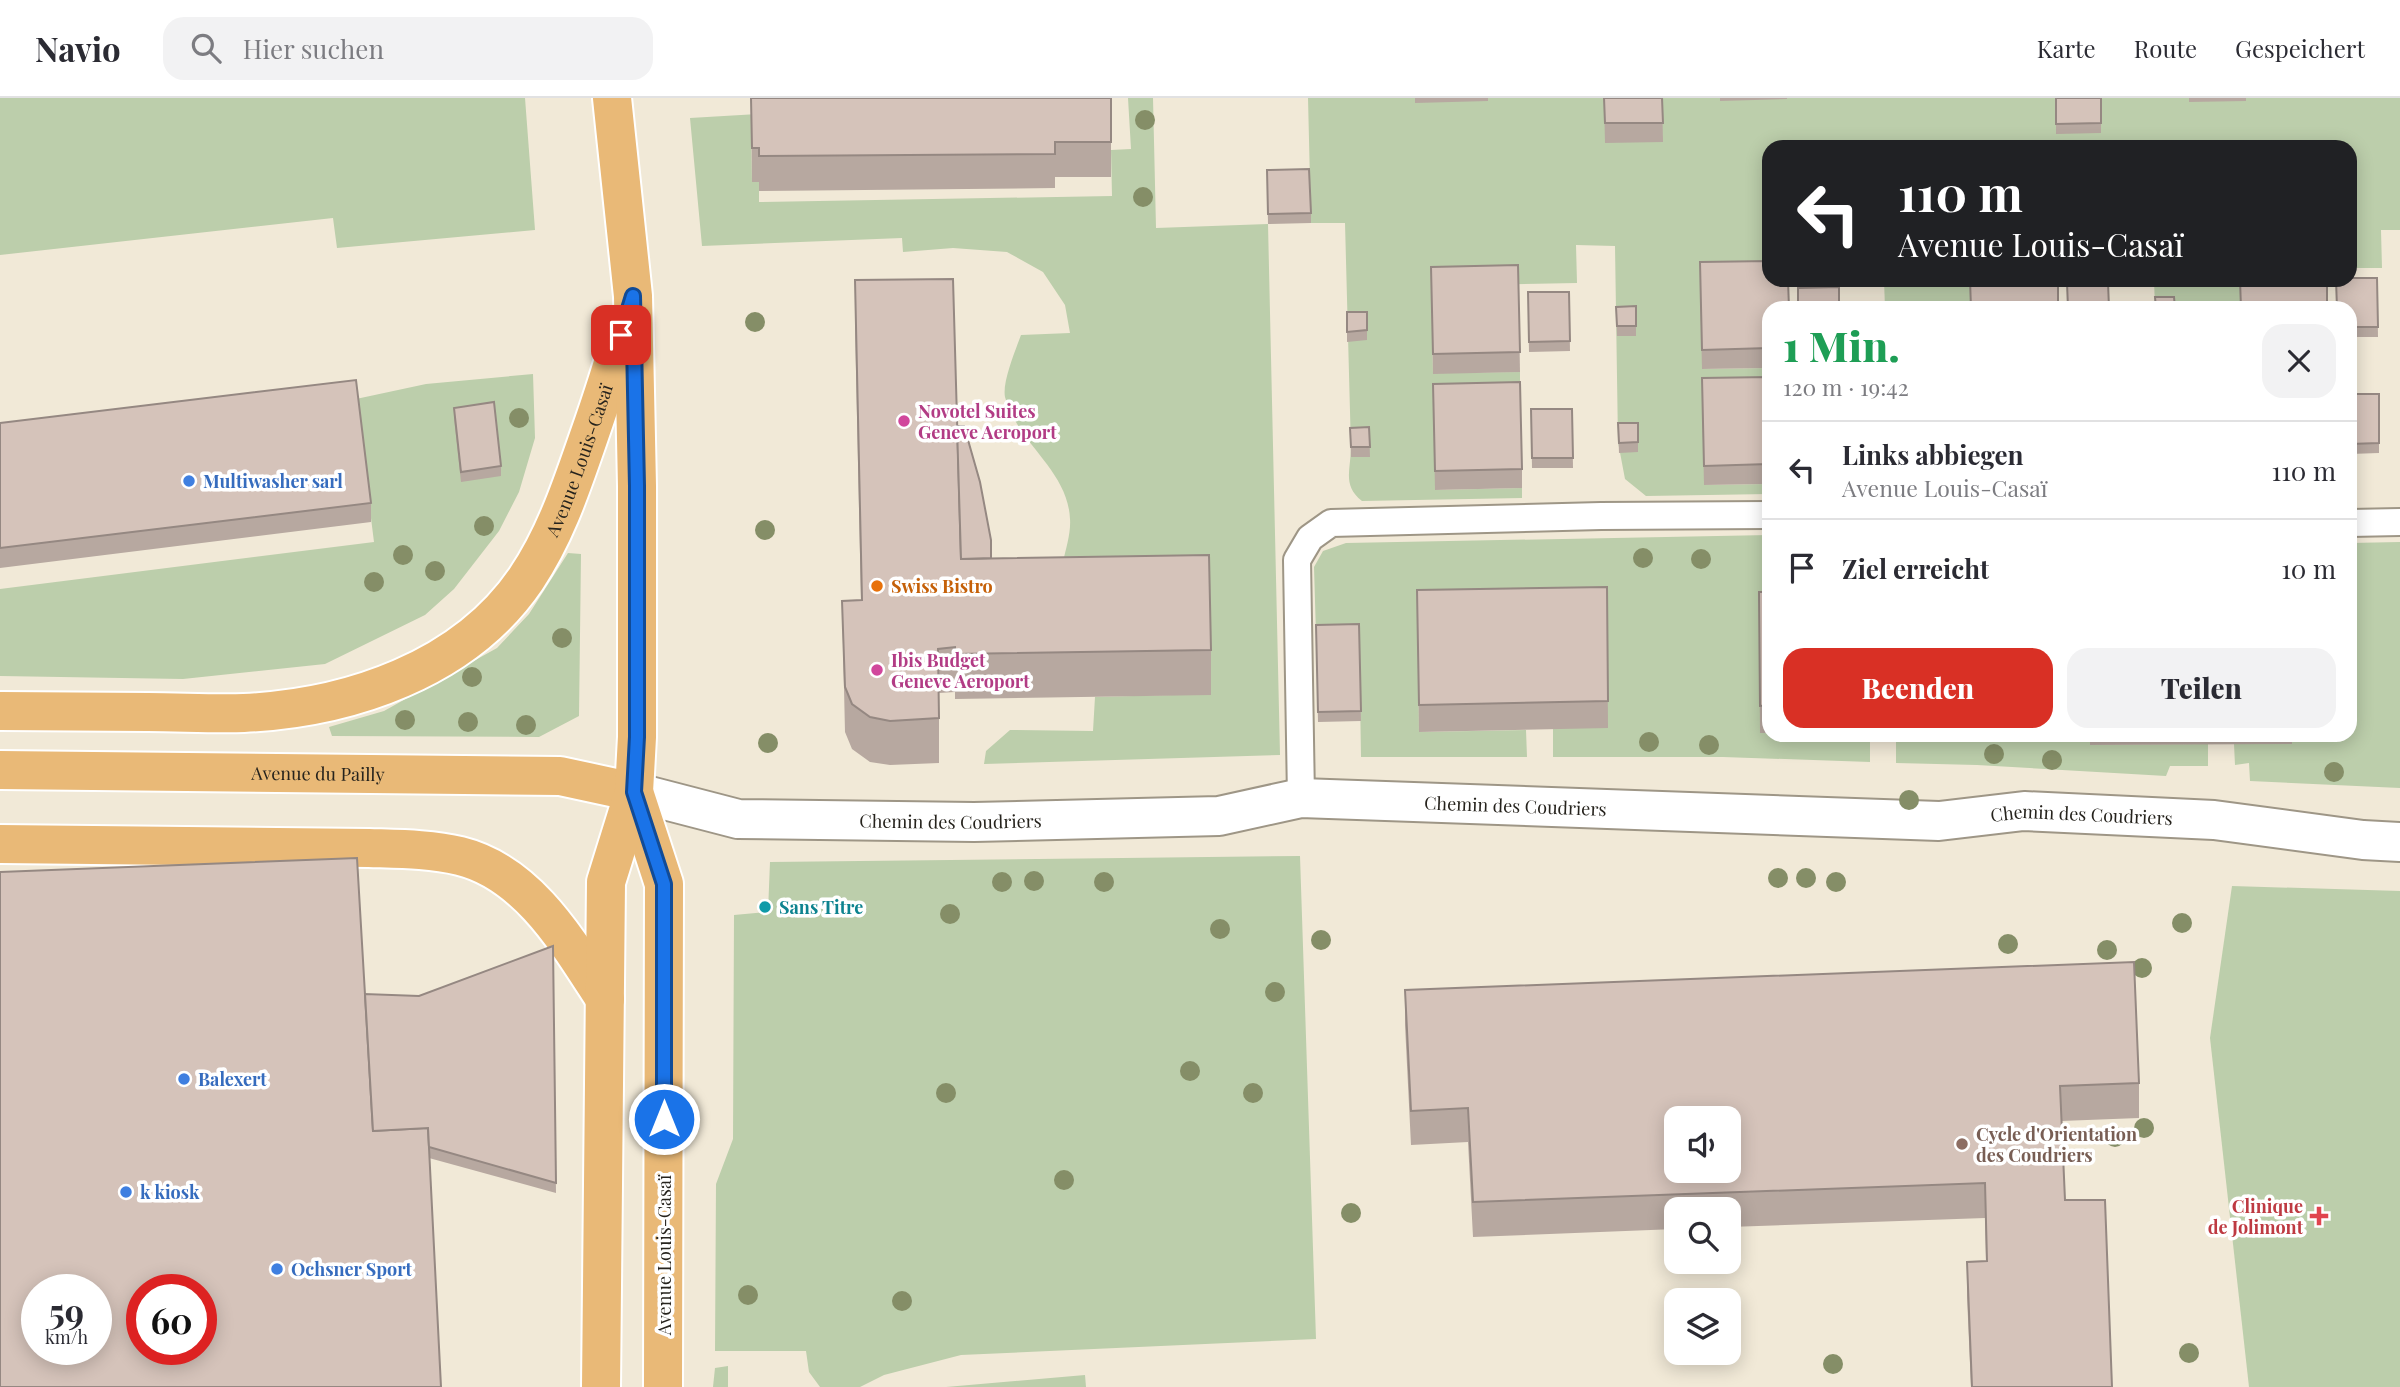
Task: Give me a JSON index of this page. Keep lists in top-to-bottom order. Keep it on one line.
{"streets":{"main road":["Avenue Louis-Casaï","Avenue du Pailly"],"street":["Chemin des Coudriers"]},"crossings":[["Avenue Louis-Casaï","Avenue du Pailly"],["Avenue Louis-Casaï","Chemin des Coudriers"],["Avenue du Pailly","Chemin des Coudriers"]],"places":{"other":["Novotel Suites Geneve Aeroport","Multiwasher sarl","Swiss Bistro","Ibis Budget Geneve Aeroport","Sans Titre","Balexert","Cycle d'Orientation des Coudriers","k kiosk","Ochsner Sport"],"health":["Clinique de Jolimont"]},"page":{"header":"Navio","search":"Hier suchen","nav":["Karte","Route","Gespeichert"],"turn":["110 m","Avenue Louis-Casaï"],"heading":["1 Min.","120 m · 19:42"],"list":[{"name":"Links abbiegen","note":"Avenue Louis-Casaï","value":"110 m"},{"name":"Ziel erreicht","value":"10 m"}],"buttons":["Beenden","Teilen"],"speed":"59 km/h","limit":"60"}}
